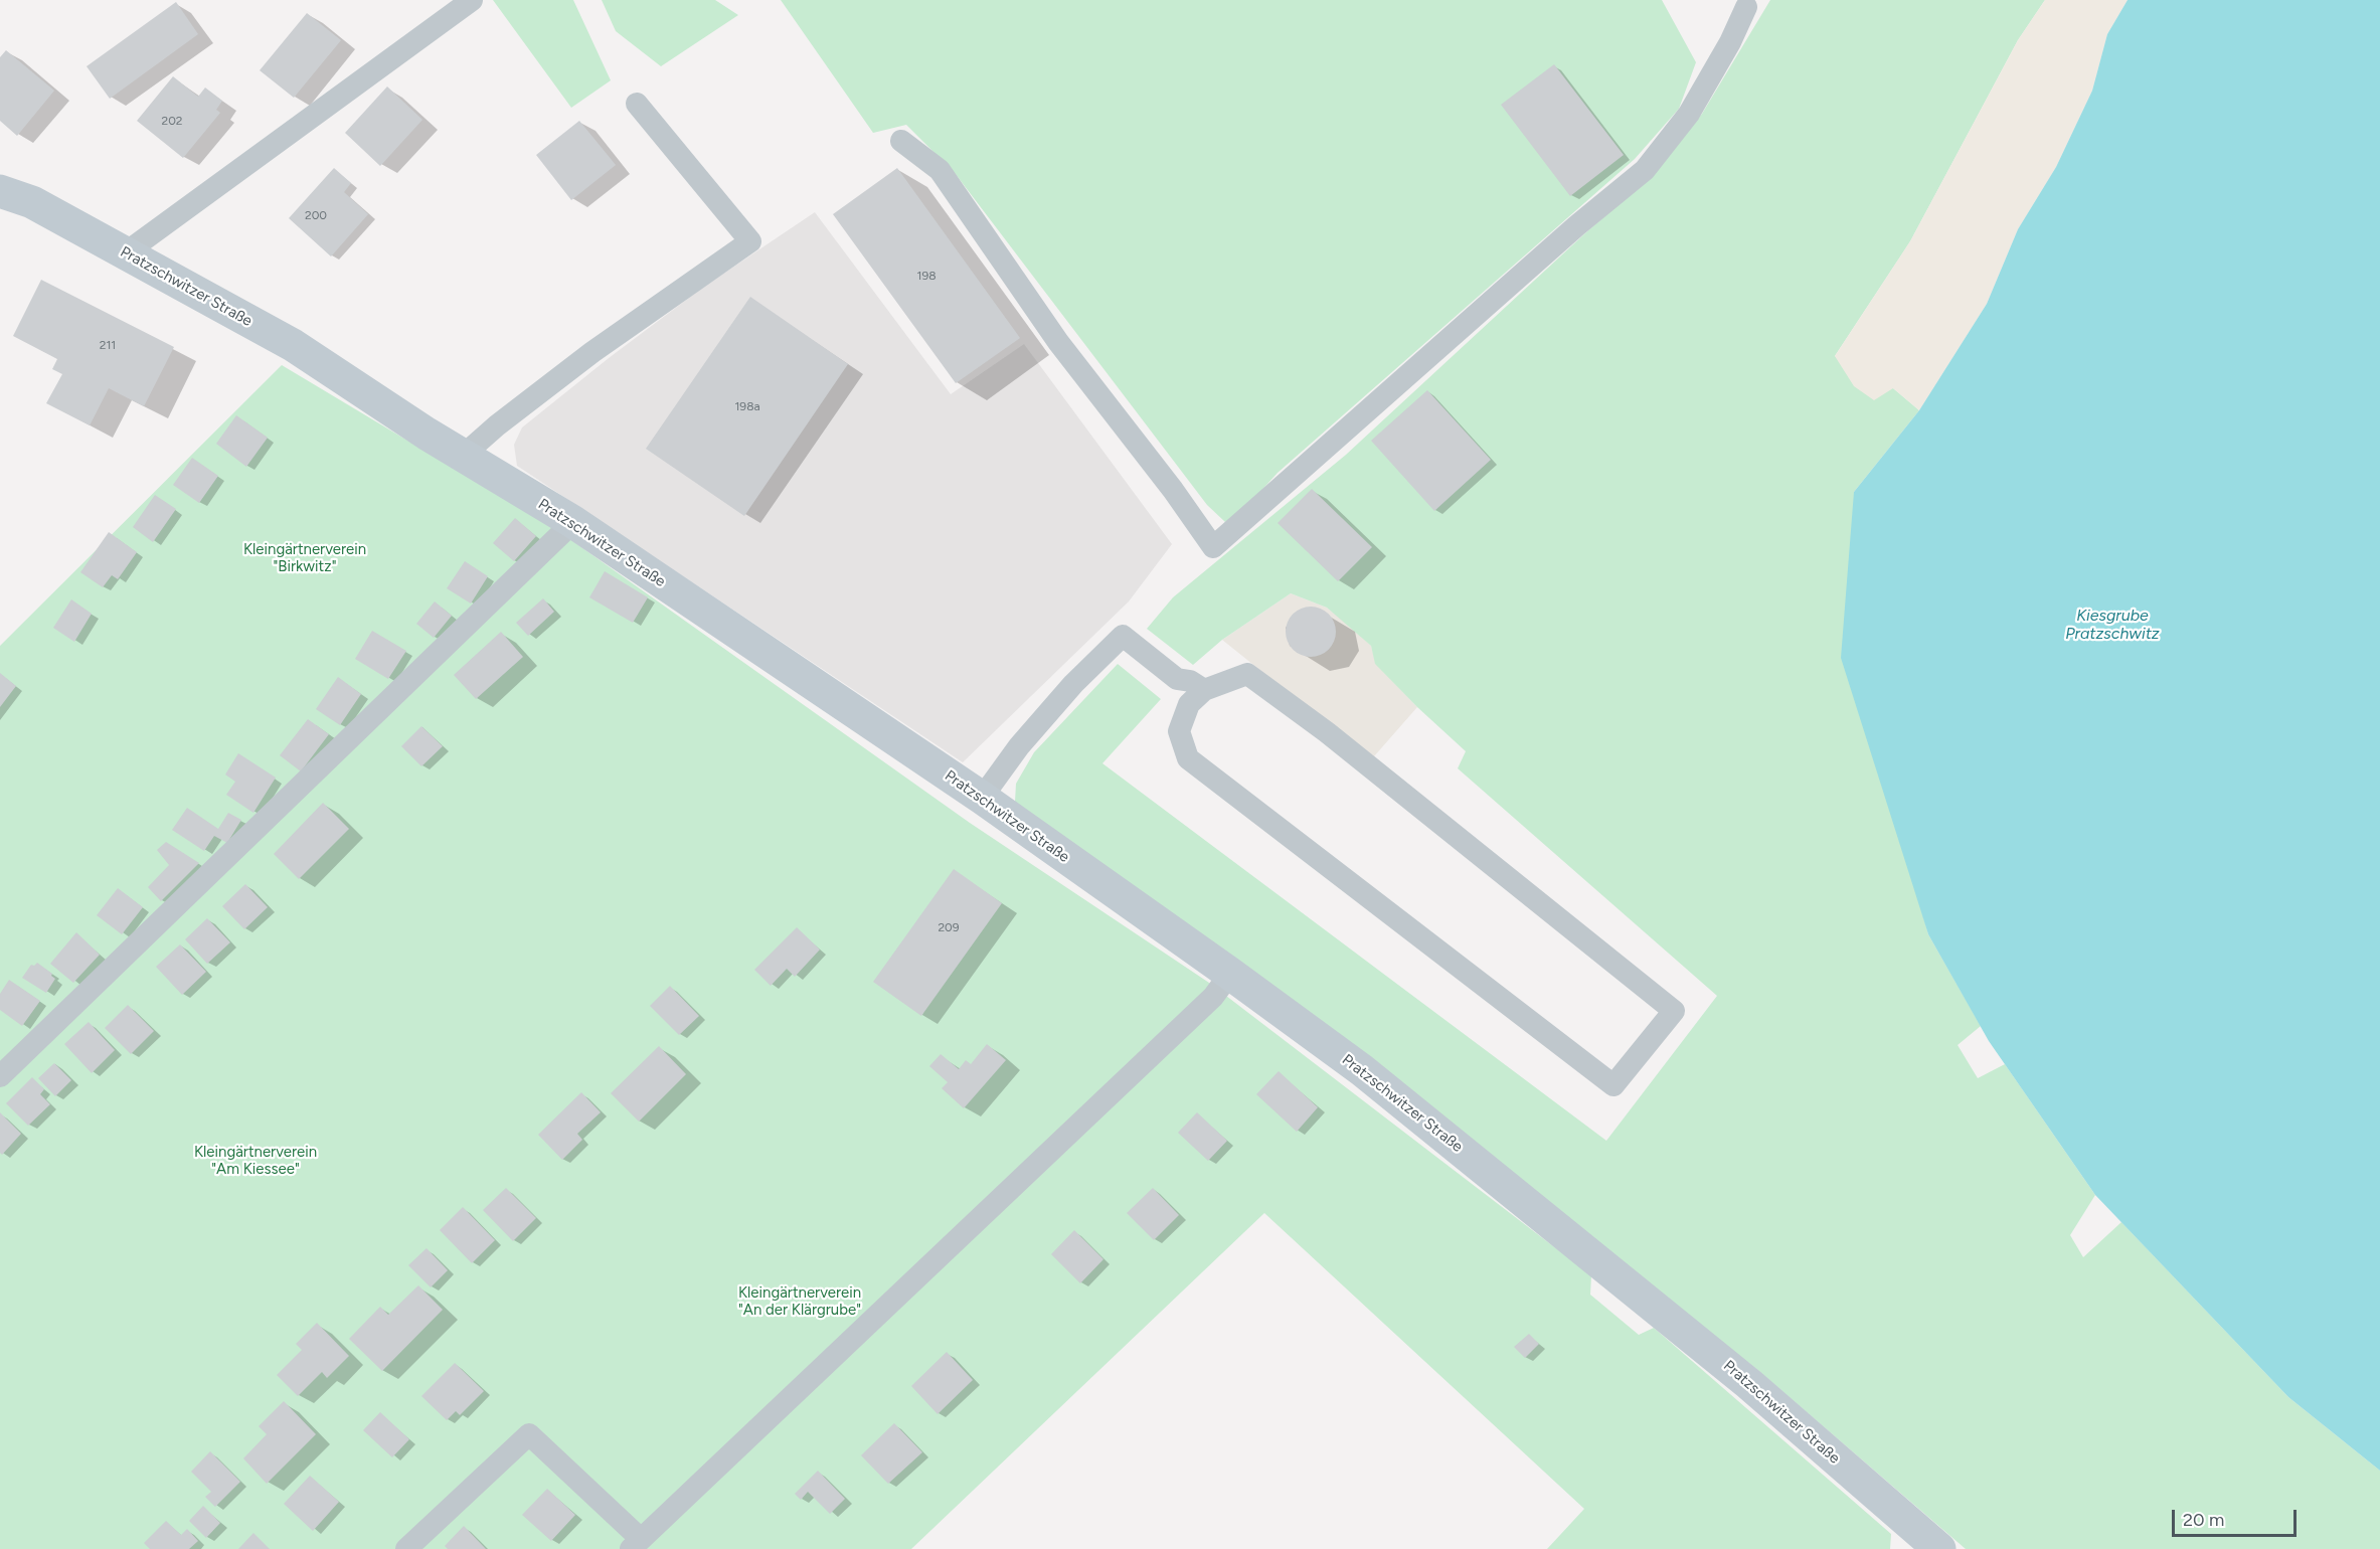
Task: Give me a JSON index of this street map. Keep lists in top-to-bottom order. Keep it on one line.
{"streets":{"street":["Pratzschwitzer Straße"]},"water":["Kiesgrube Pratzschwitz"],"parks":["Kleingärtnerverein \"Birkwitz\"","Kleingärtnerverein \"Am Kiessee\"","Kleingärtnerverein \"An der Klärgrube\""],"house_numbers":["202","200","198","211","198a","209"],"scale_bar":"20 m"}
